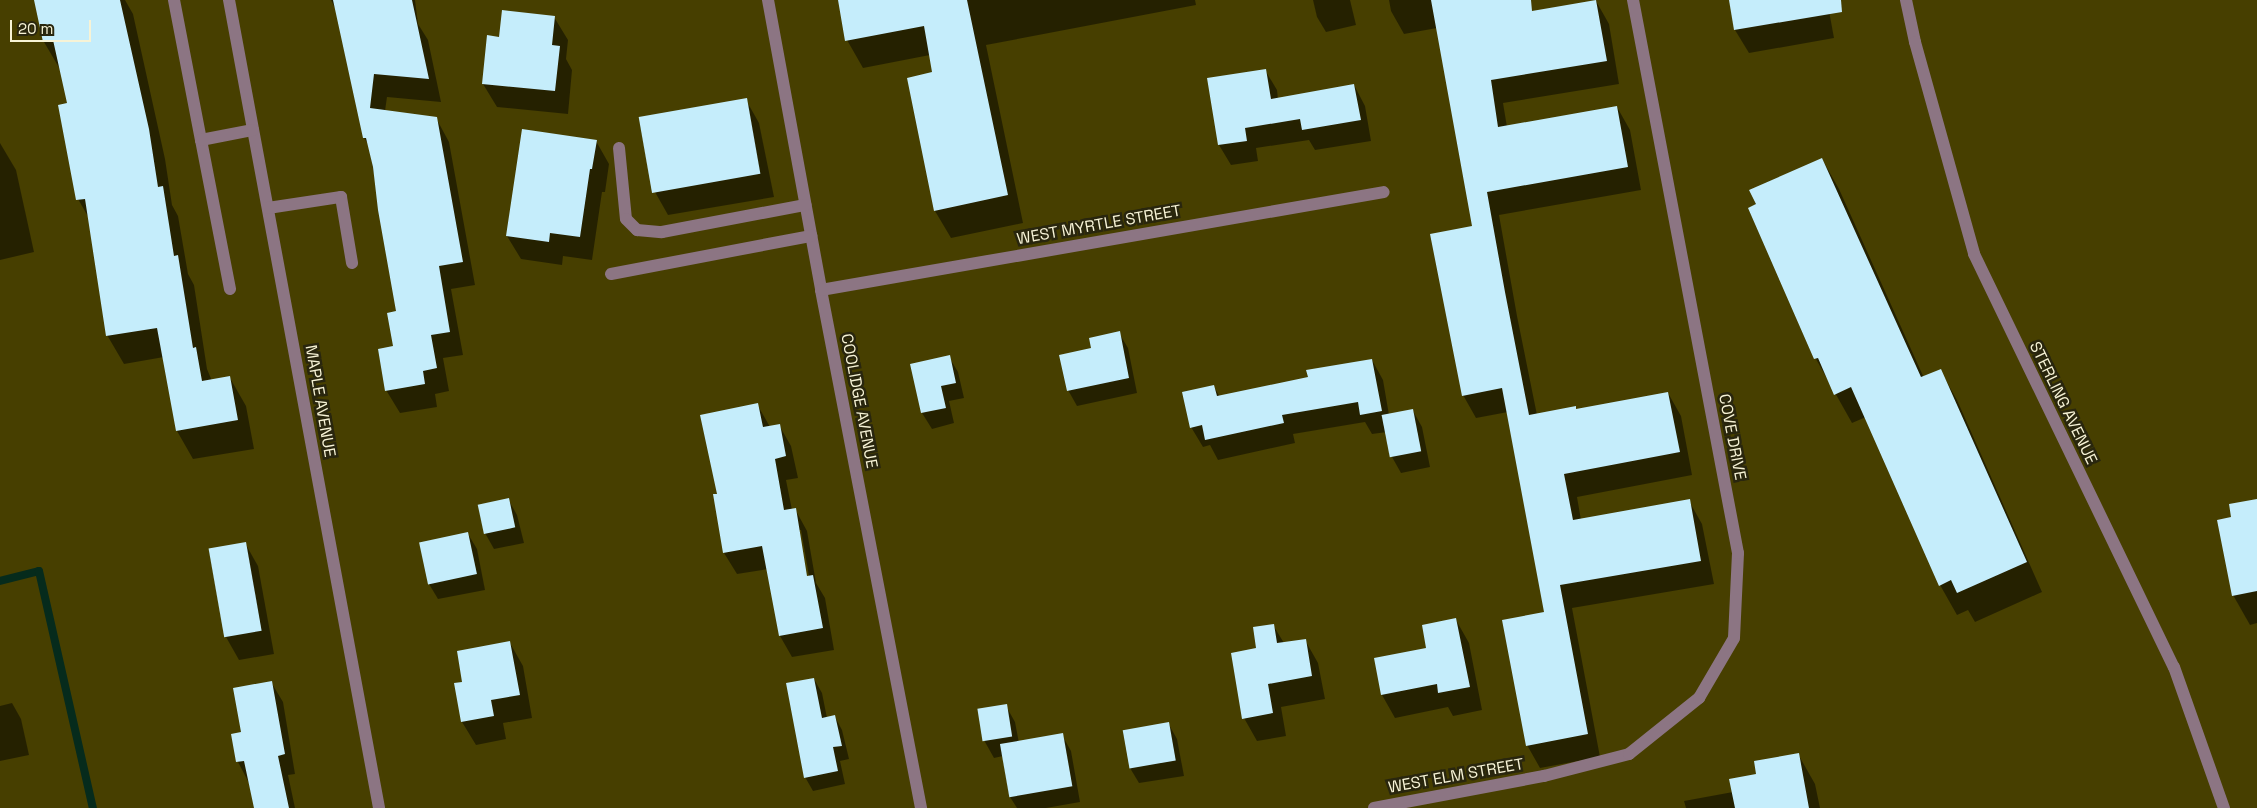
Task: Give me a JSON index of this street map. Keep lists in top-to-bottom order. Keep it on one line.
{"streets":{"street":["WEST MYRTLE STREET","MAPLE AVENUE","COOLIDGE AVENUE","STERLING AVENUE","COVE DRIVE","WEST ELM STREET"]},"crossings":[["WEST MYRTLE STREET","COOLIDGE AVENUE"],["COVE DRIVE","WEST ELM STREET"]],"scale_bar":"20 m"}
